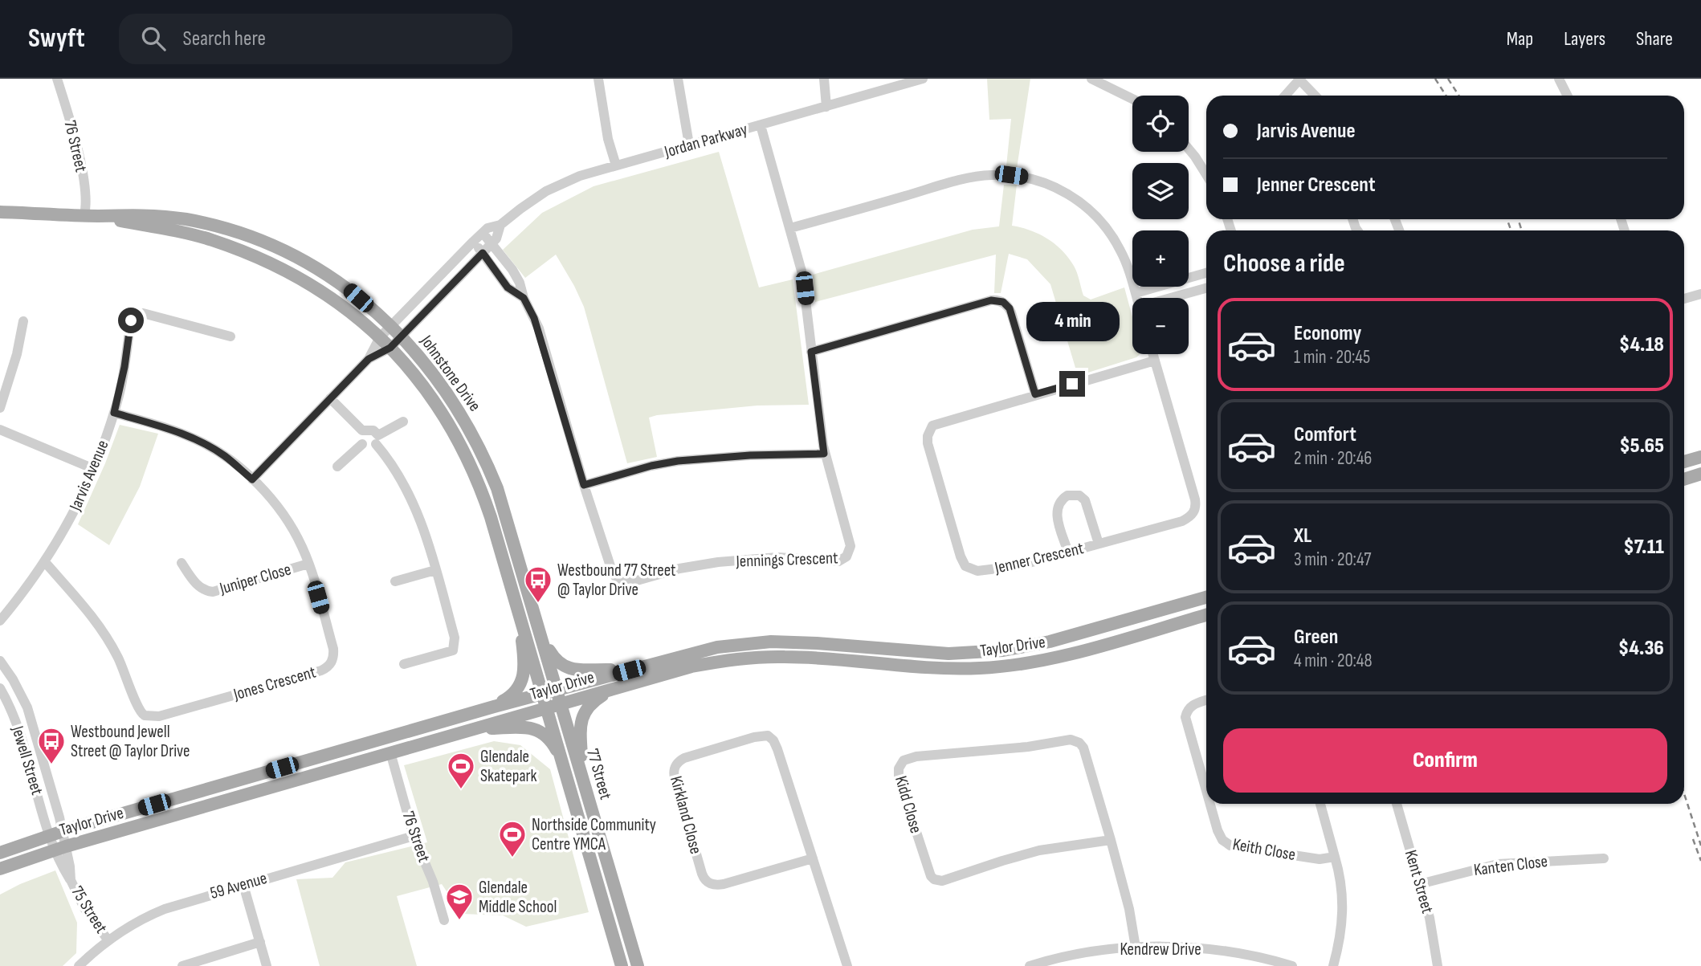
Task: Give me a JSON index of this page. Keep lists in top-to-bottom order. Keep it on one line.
{"streets":{"main road":["Johnstone Drive","Taylor Drive","77 Street"],"street":["Jordan Parkway","76 Street","Jarvis Avenue","Jenner Crescent","Jennings Crescent","Juniper Close","Jones Crescent","Jewell Street","Kidd Close","Kirkland Close","Keith Close","Kanten Close","Kent Street","59 Avenue","75 Street","Kendrew Drive"]},"crossings":[["Jordan Parkway","Johnstone Drive"],["Jordan Parkway","Jennings Crescent"],["76 Street","Johnstone Drive"],["76 Street","Taylor Drive"],["76 Street","59 Avenue"],["Johnstone Drive","Taylor Drive"],["Johnstone Drive","77 Street"],["Jarvis Avenue","Jones Crescent"],["Juniper Close","Jones Crescent"],["Taylor Drive","Jewell Street"],["Taylor Drive","77 Street"],["Taylor Drive","75 Street"],["Jewell Street","75 Street"],["Kidd Close","Kendrew Drive"],["Kanten Close","Kent Street"],["59 Avenue","75 Street"]],"places":{"bus stop":["Westbound 77 Street @ Taylor Drive","Westbound Jewell Street @ Taylor Drive"],"sports":["Glendale Skatepark","Northside Community Centre YMCA"],"school or university":["Glendale Middle School"]},"page":{"header":"Swyft","search":"Search here","nav":["Map","Layers","Share"],"map_buttons":["+","−"],"banner":["Jarvis Avenue","Jenner Crescent"],"heading":"Choose a ride","list":[{"name":"Economy","note":"1 min · 20:45","value":"$4.18"},{"name":"Comfort","note":"2 min · 20:46","value":"$5.65"},{"name":"XL","note":"3 min · 20:47","value":"$7.11"},{"name":"Green","note":"4 min · 20:48","value":"$4.36"}],"bubble":"4 min","buttons":"Confirm"}}
